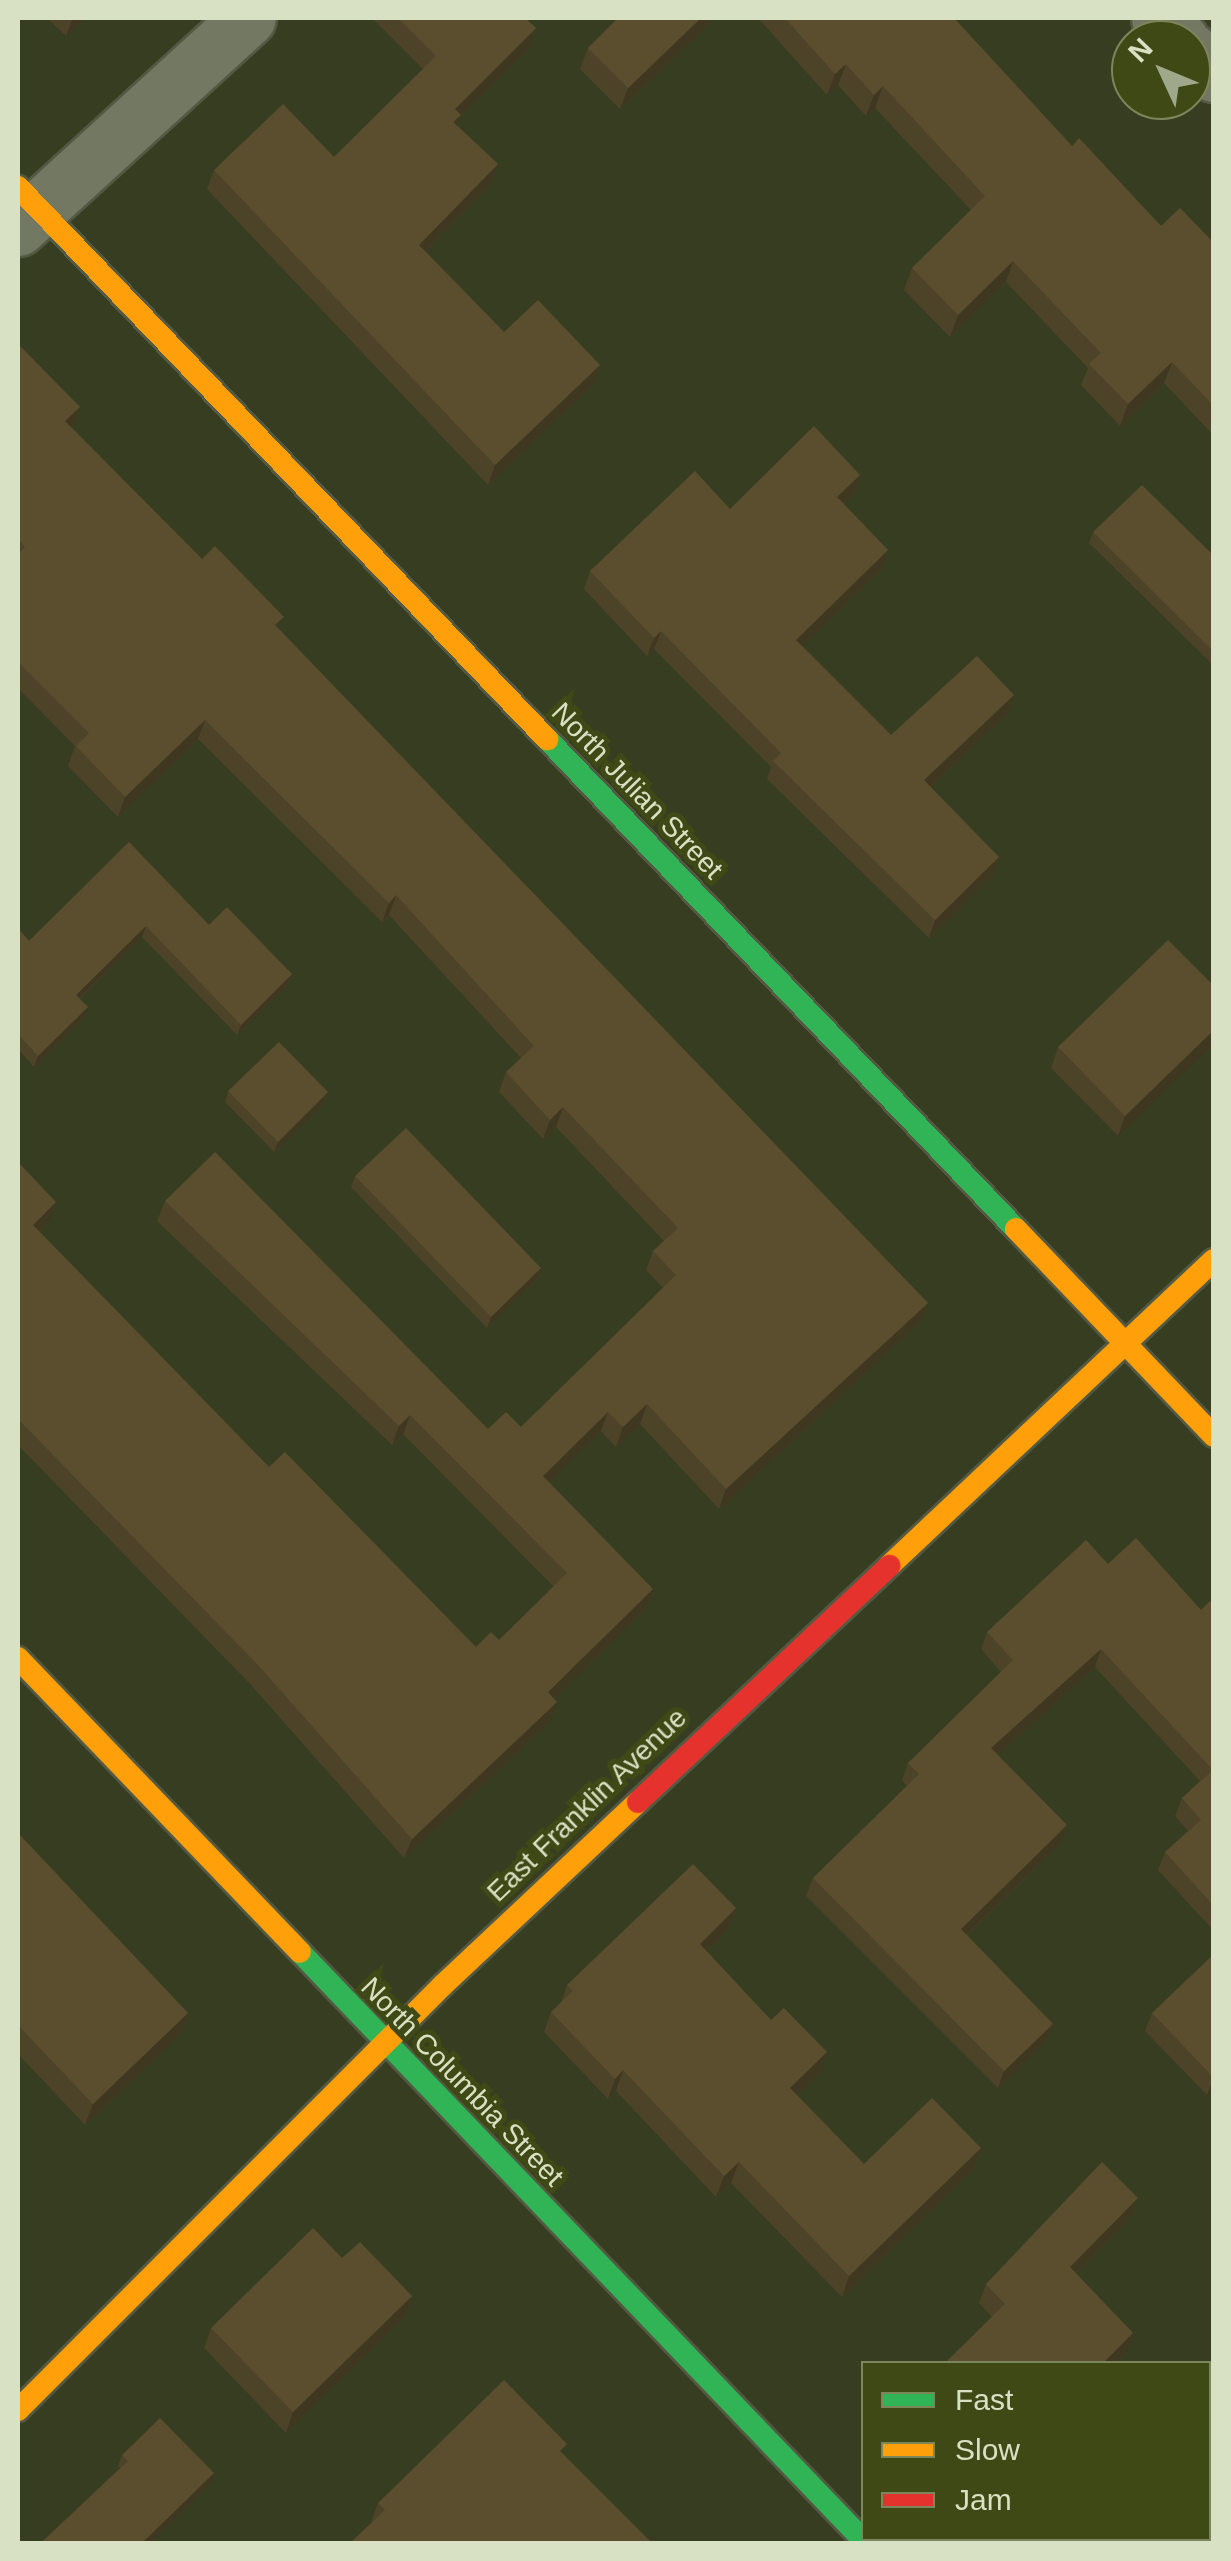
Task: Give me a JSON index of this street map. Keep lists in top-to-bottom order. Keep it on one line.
{"streets":{"street":["North Julian Street","East Franklin Avenue","North Columbia Street"]},"crossings":[["North Julian Street","East Franklin Avenue"],["East Franklin Avenue","North Columbia Street"]],"legend":["Fast","Slow","Jam"],"north":"top left"}
